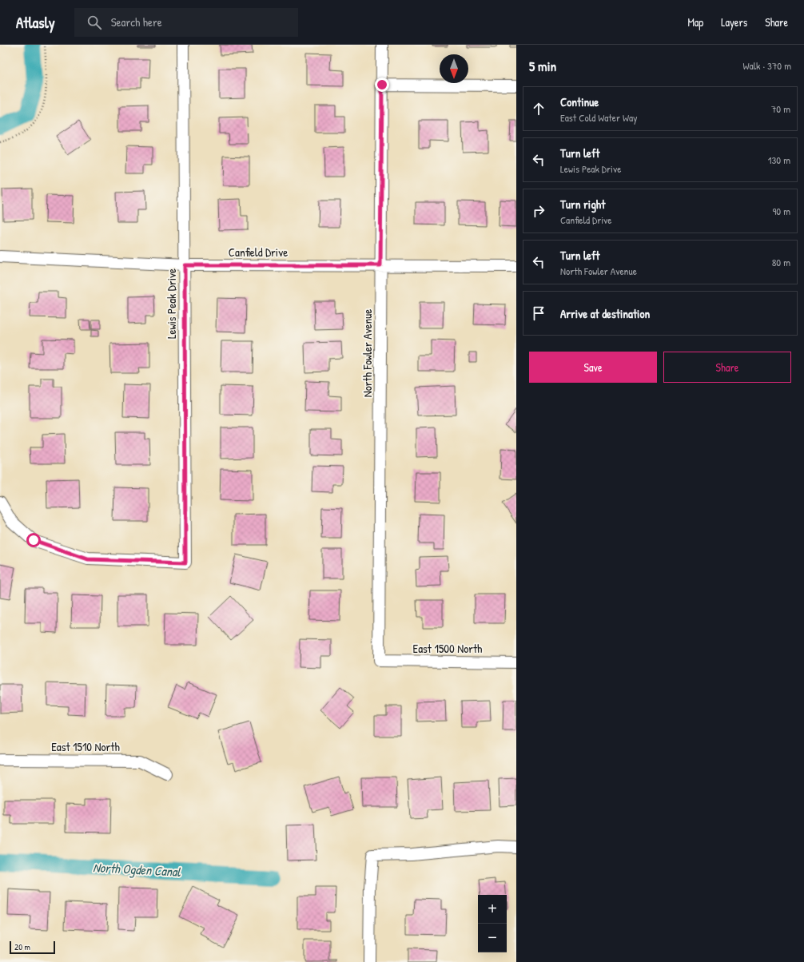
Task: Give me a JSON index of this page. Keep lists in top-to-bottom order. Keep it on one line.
{"streets":{"street":["Canfield Drive","Lewis Peak Drive","North Fowler Avenue","East 1500 North","East 1510 North"]},"crossings":[["Canfield Drive","Lewis Peak Drive"],["Canfield Drive","North Fowler Avenue"],["North Fowler Avenue","East 1500 North"]],"water":["North Ogden Canal"],"scale_bar":"20 m","north":"bottom","page":{"header":"Atlasly","search":"Search here","nav":["Map","Layers","Share"],"heading":["5 min","Walk · 370 m"],"list":[["Continue","East Cold Water Way","70 m"],["Turn left","Lewis Peak Drive","130 m"],["Turn right","Canfield Drive","90 m"],["Turn left","North Fowler Avenue","80 m"],"Arrive at destination"],"buttons":["Save","Share"],"map_buttons":["+","−"],"scale":"20 m"}}
